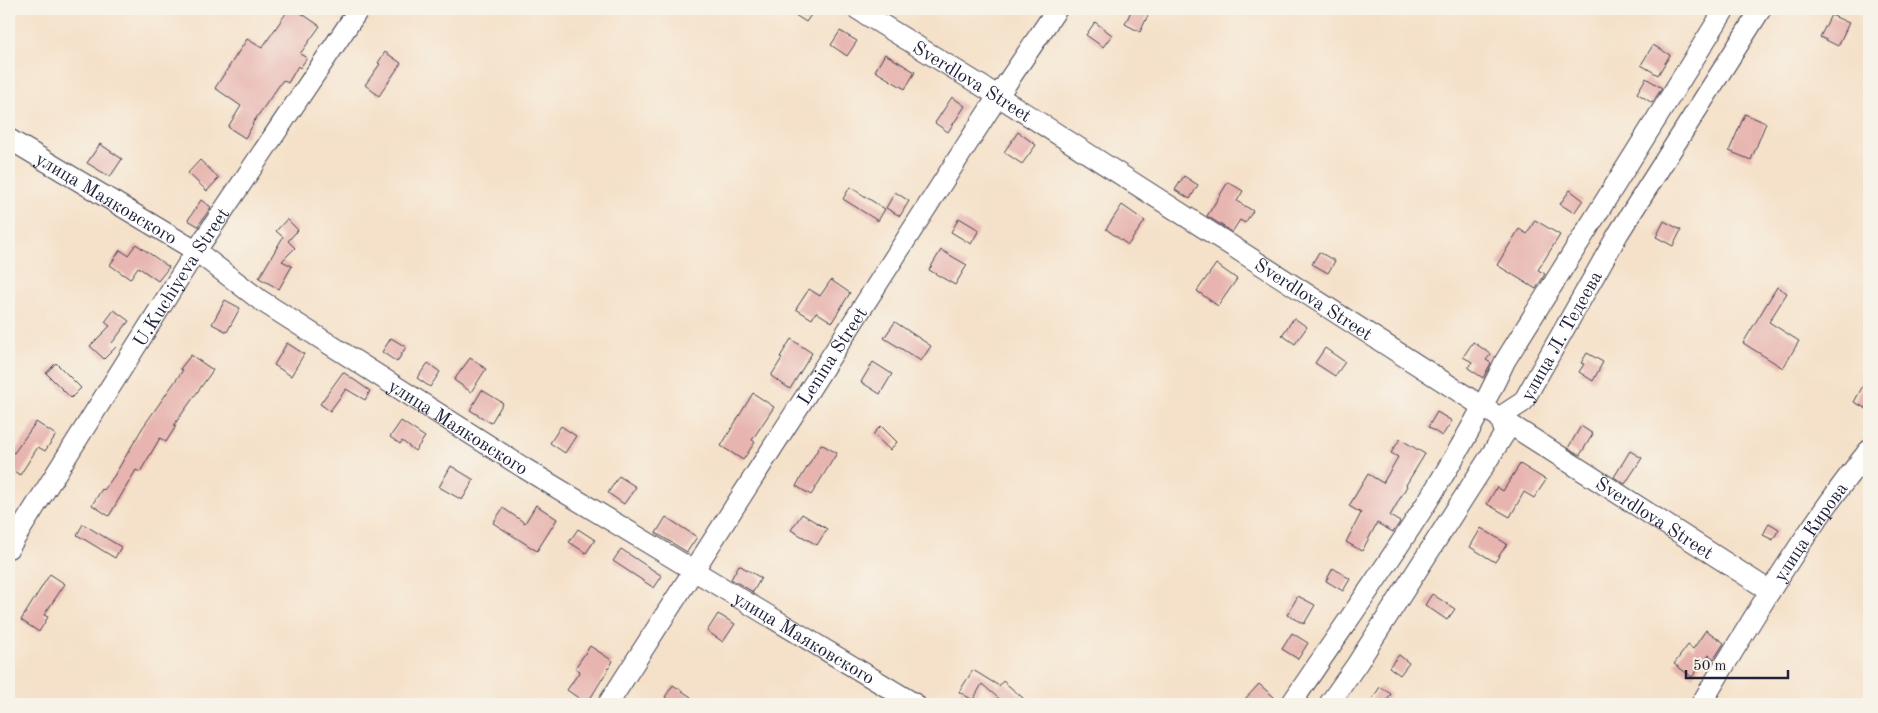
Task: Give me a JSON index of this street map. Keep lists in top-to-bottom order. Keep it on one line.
{"streets":{"street":["Sverdlova Street","улица Маяковского","U.Kuchiyeva Street","улица Л. Тедеева","Lenina Street","улица Кирова"]},"crossings":[["Sverdlova Street","улица Л. Тедеева"],["Sverdlova Street","Lenina Street"],["Sverdlova Street","улица Кирова"],["улица Маяковского","U.Kuchiyeva Street"],["улица Маяковского","Lenina Street"]],"scale_bar":"50 m"}
